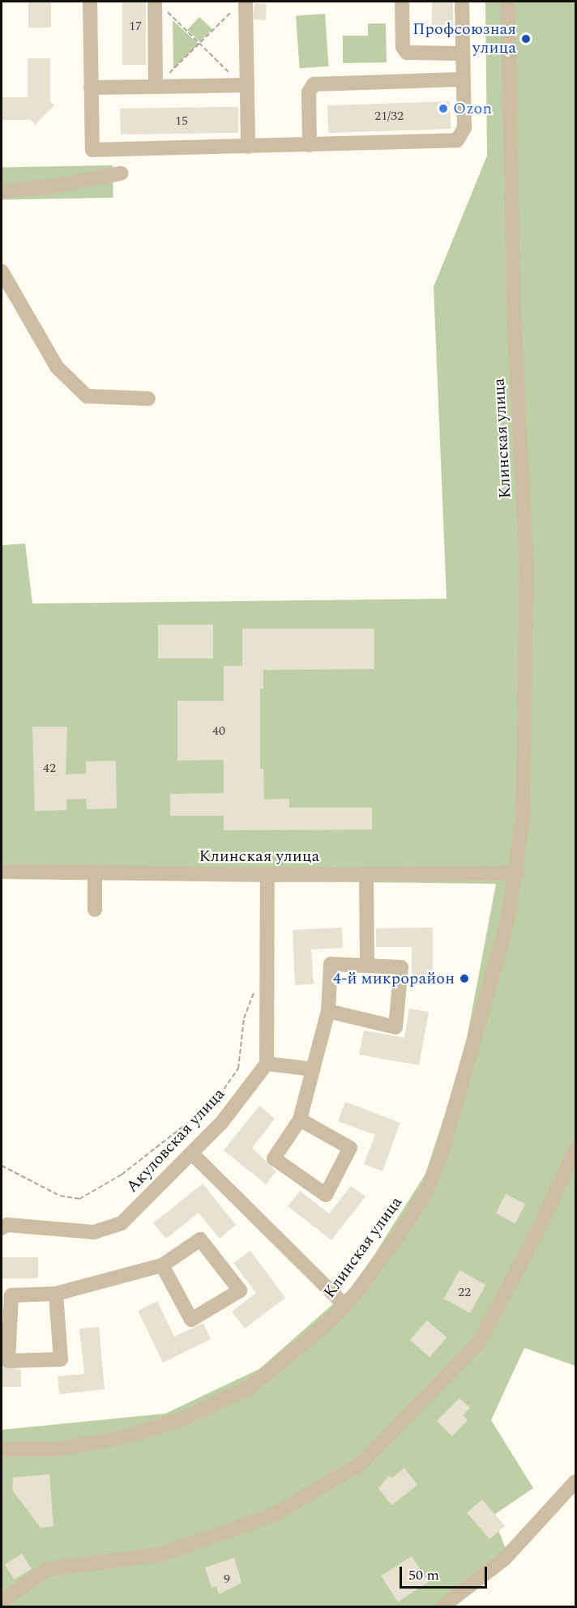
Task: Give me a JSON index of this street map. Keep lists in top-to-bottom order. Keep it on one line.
{"streets":{"street":["Клинская улица","Акуловская улица"]},"places":["Профсоюзная улица","Ozon","4-й микрорайон"],"house_numbers":["17","21/32","15","40","42","22","9"],"scale_bar":"50 m"}
